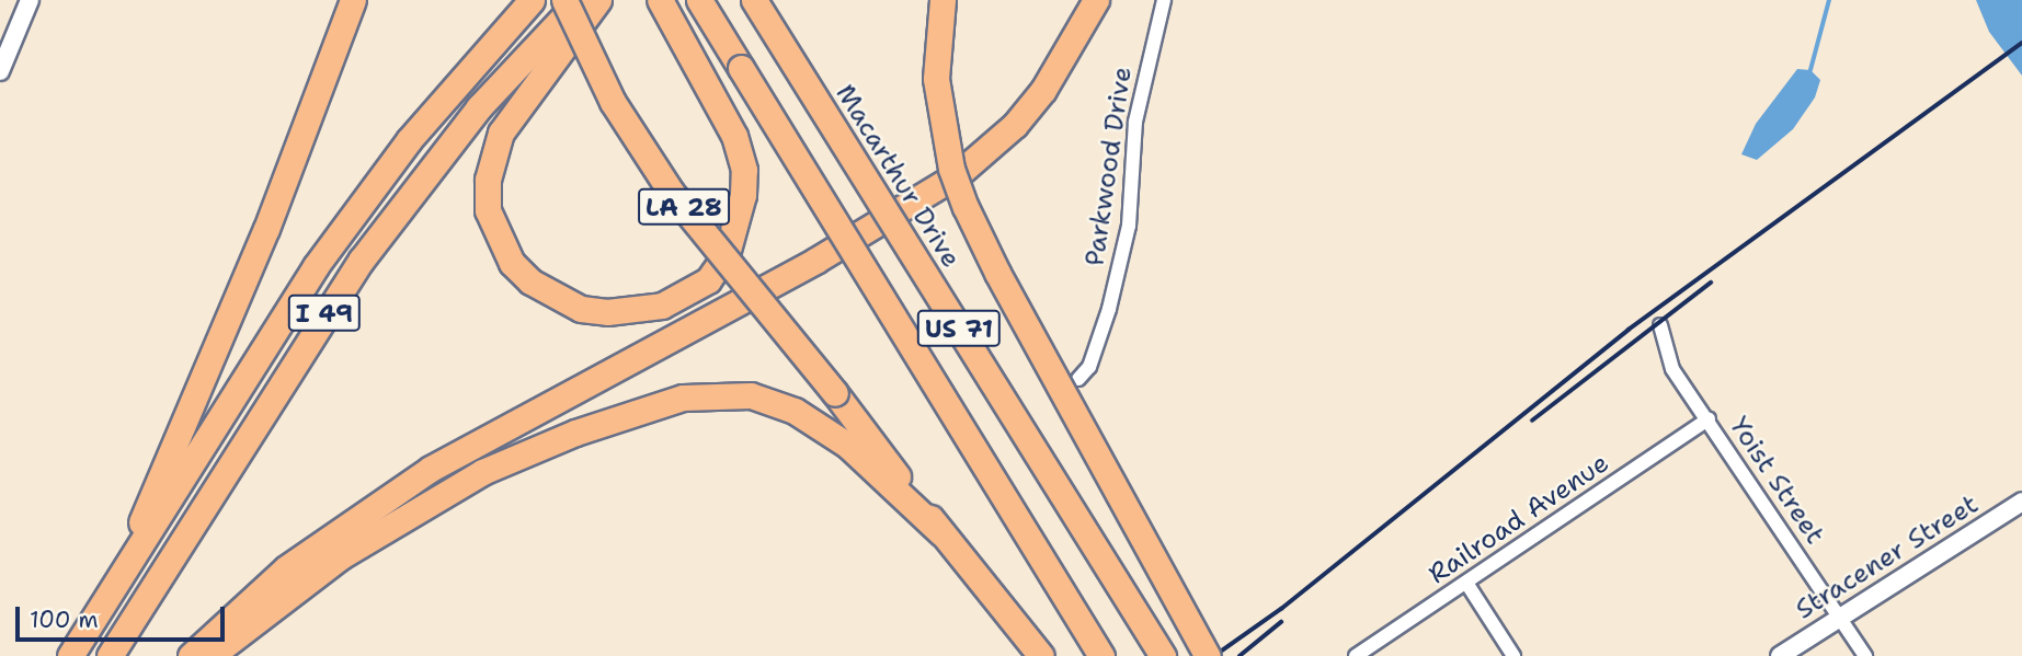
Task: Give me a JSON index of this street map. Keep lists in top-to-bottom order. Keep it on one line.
{"streets":{"highway":["Macarthur Drive","LA 28","I 49","US 71"],"street":["Parkwood Drive","Yoist Street","Railroad Avenue","Stracener Street"]},"crossings":[["Yoist Street","Railroad Avenue"],["Yoist Street","Stracener Street"]],"scale_bar":"100 m"}
